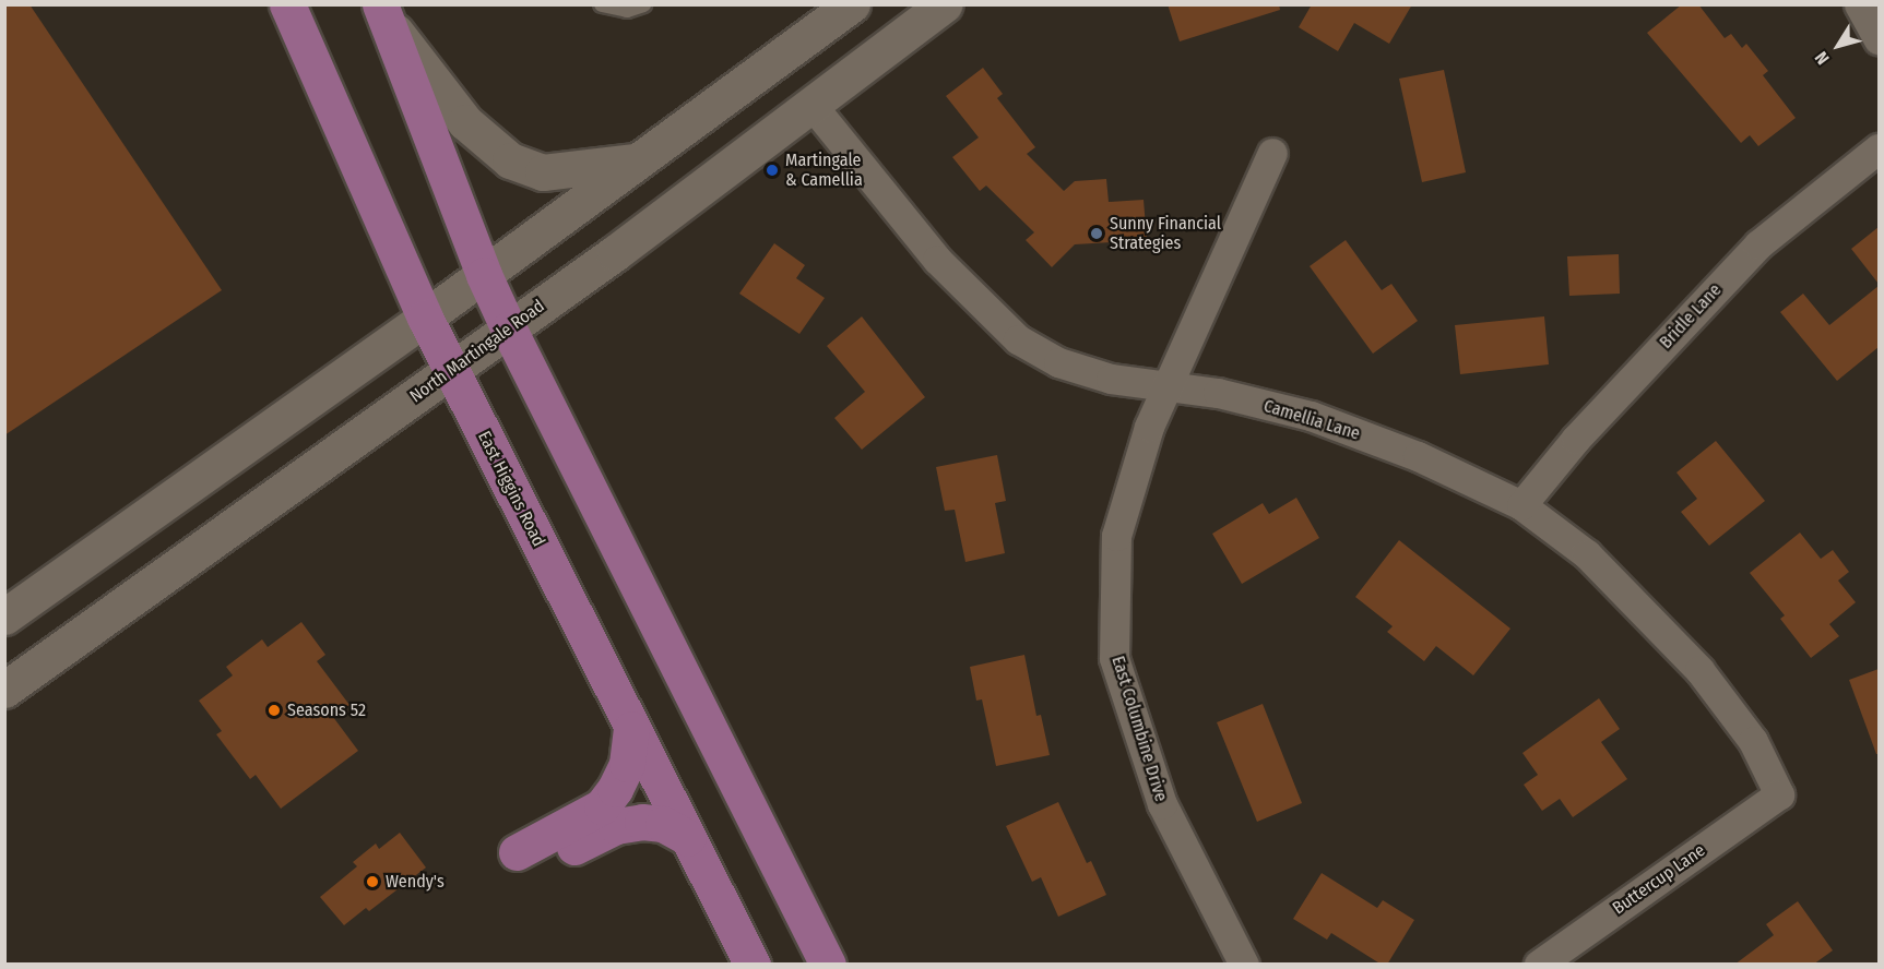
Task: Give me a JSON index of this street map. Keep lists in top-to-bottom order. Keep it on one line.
{"streets":{"main road":["East Higgins Road"],"street":["Bridle Lane","North Martingale Road","Camellia Lane","East Columbine Drive","Buttercup Lane"]},"crossings":[["Bridle Lane","Camellia Lane"],["North Martingale Road","Camellia Lane"],["North Martingale Road","East Higgins Road"],["Camellia Lane","East Columbine Drive"],["Camellia Lane","Buttercup Lane"]],"places":["Martingale & Camellia","Sunny Financial Strategies","Seasons 52","Wendy's"],"north":"bottom left"}
